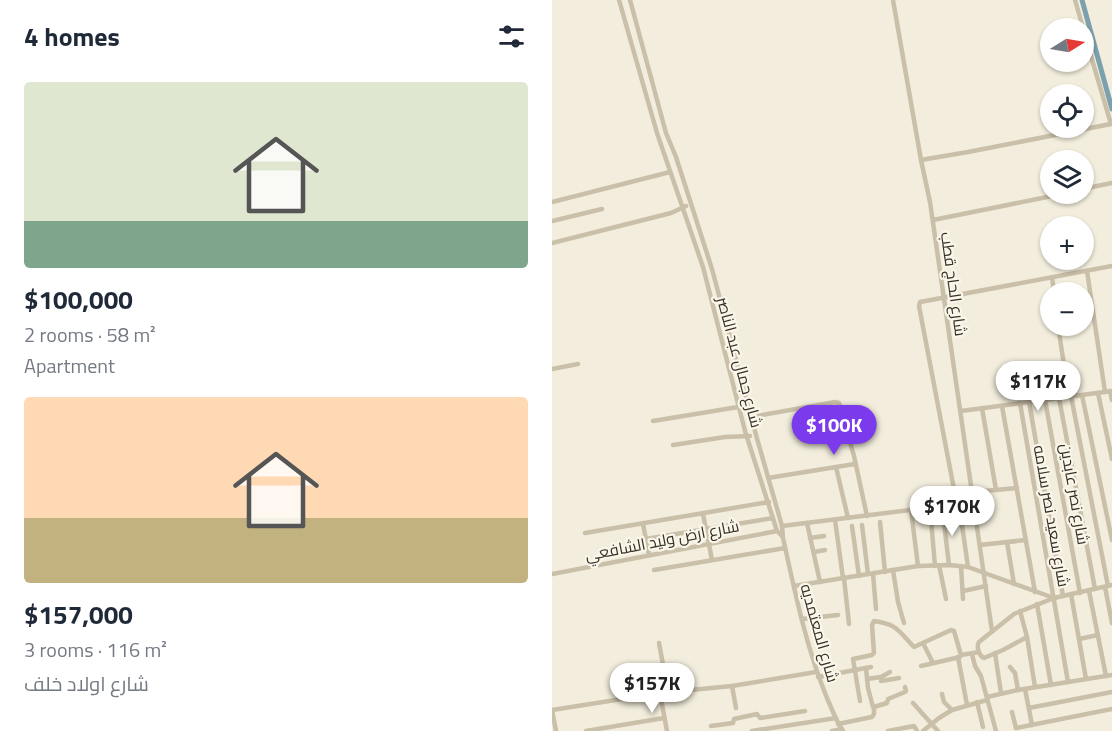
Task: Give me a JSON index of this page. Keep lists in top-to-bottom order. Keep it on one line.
{"streets":{"street":["شارع الحاج قطب","شارع جمال عبد الناصر","شارع نصر عابدين","شارع سعيد نصر سلامه","شارع ارض وليد الشافعي","شارع المعتمديه"]},"crossings":[["شارع جمال عبد الناصر","شارع ارض وليد الشافعي"],["شارع جمال عبد الناصر","شارع المعتمديه"]],"north":"right","page":{"heading":"4 homes","map_buttons":["+","−"],"list":[{"name":"$100,000","note":"2 rooms · 58 m² · Apartment"},{"name":"$157,000","note":"3 rooms · 116 m² · شارع اولاد خلف"}],"price":["$117K","$100K","$170K","$157K"]}}
